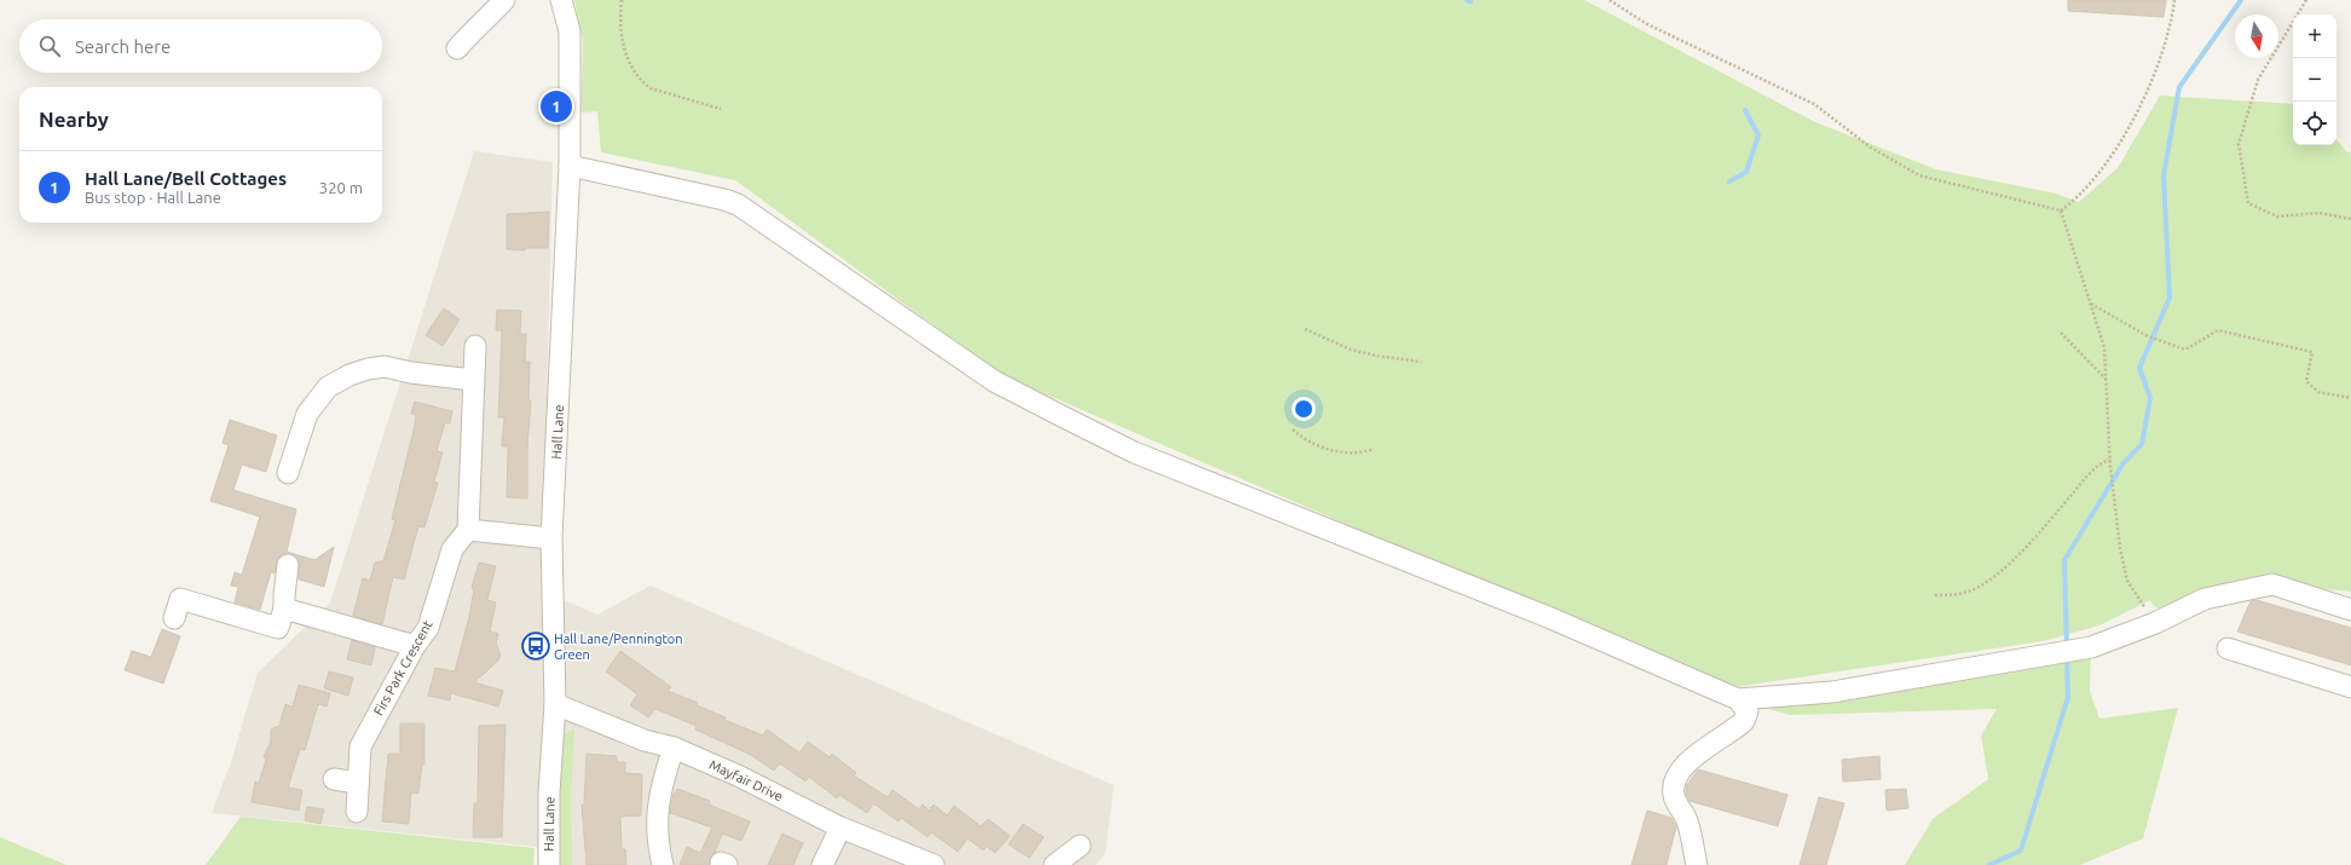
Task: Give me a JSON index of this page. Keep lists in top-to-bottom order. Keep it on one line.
{"streets":{"street":["Hall Lane","Firs Park Crescent","Mayfair Drive"]},"crossings":[["Hall Lane","Mayfair Drive"]],"places":{"bus stop":["Hall Lane/Pennington Green"]},"north":"bottom","page":{"map_buttons":["+","−"],"search":"Search here","heading":"Nearby","pins":"1","list":[{"mark":"1","name":"Hall Lane/Bell Cottages","note":"Bus stop · Hall Lane","value":"320 m"}]}}
